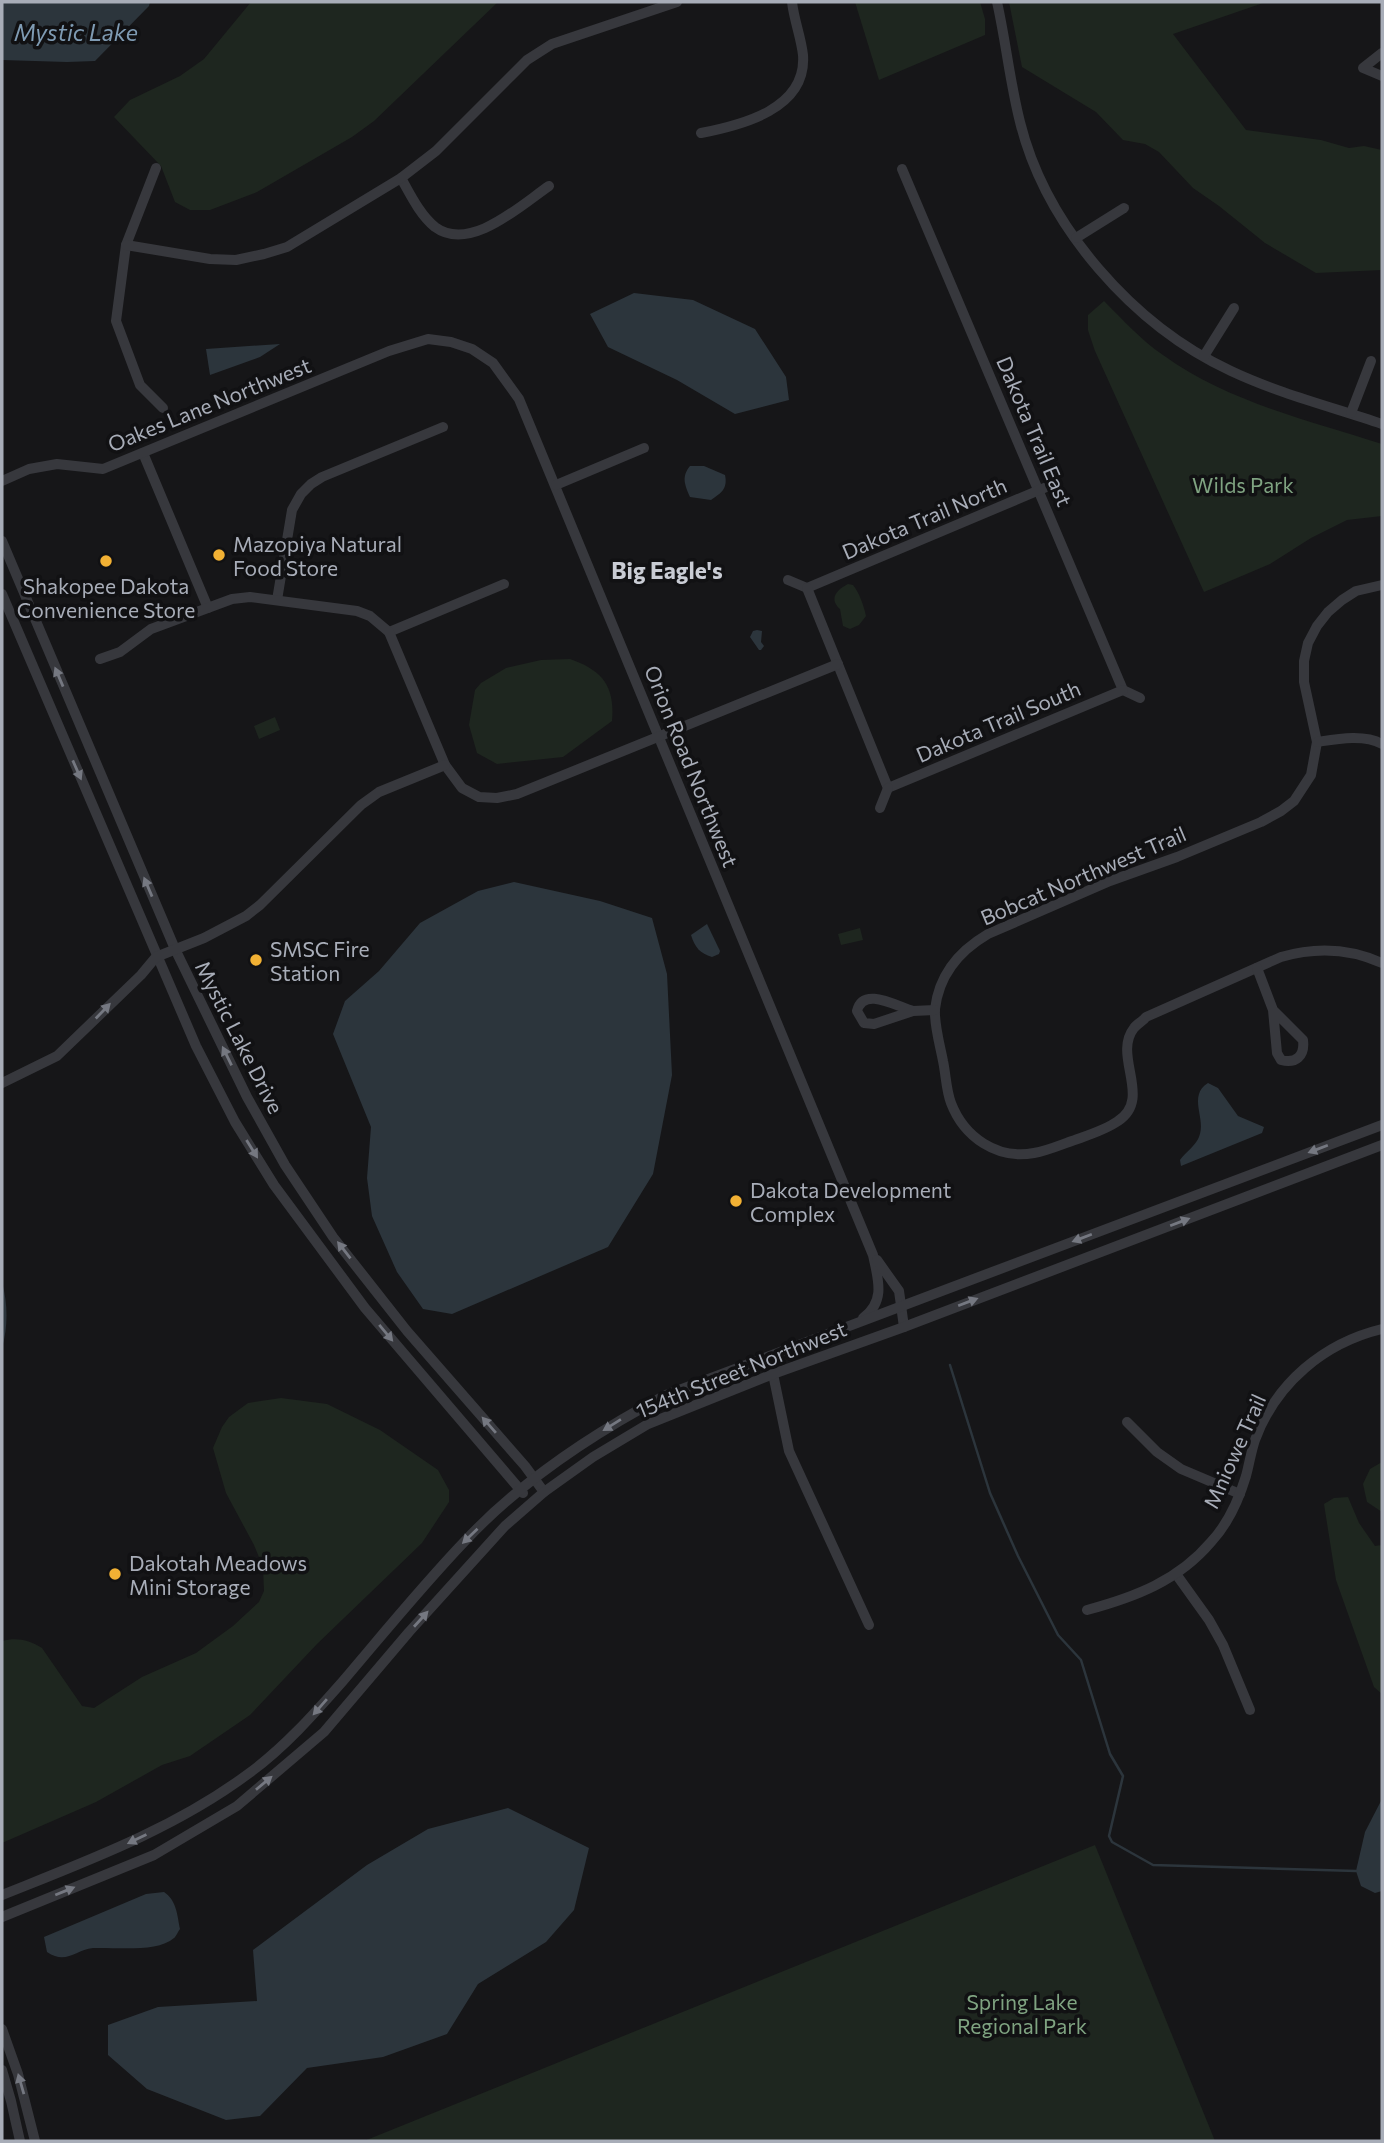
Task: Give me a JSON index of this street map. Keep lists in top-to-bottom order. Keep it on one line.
{"streets":{"street":["Oakes Lane Northwest","Dakota Trail East","Dakota Trail North","Dakota Trail South","Orion Road Northwest","Bobcat Northwest Trail","Mystic Lake Drive","154th Street Northwest","Mniowe Trail"]},"crossings":[["Oakes Lane Northwest","Orion Road Northwest"],["Dakota Trail East","Dakota Trail North"],["Dakota Trail East","Dakota Trail South"],["Orion Road Northwest","154th Street Northwest"],["Mystic Lake Drive","154th Street Northwest"]],"districts":["Big Eagle's"],"water":["Mystic Lake"],"parks":["Wilds Park","Spring Lake Regional Park"],"places":["Mazopiya Natural Food Store","Shakopee Dakota Convenience Store","SMSC Fire Station","Dakota Development Complex","Dakotah Meadows Mini Storage"]}
